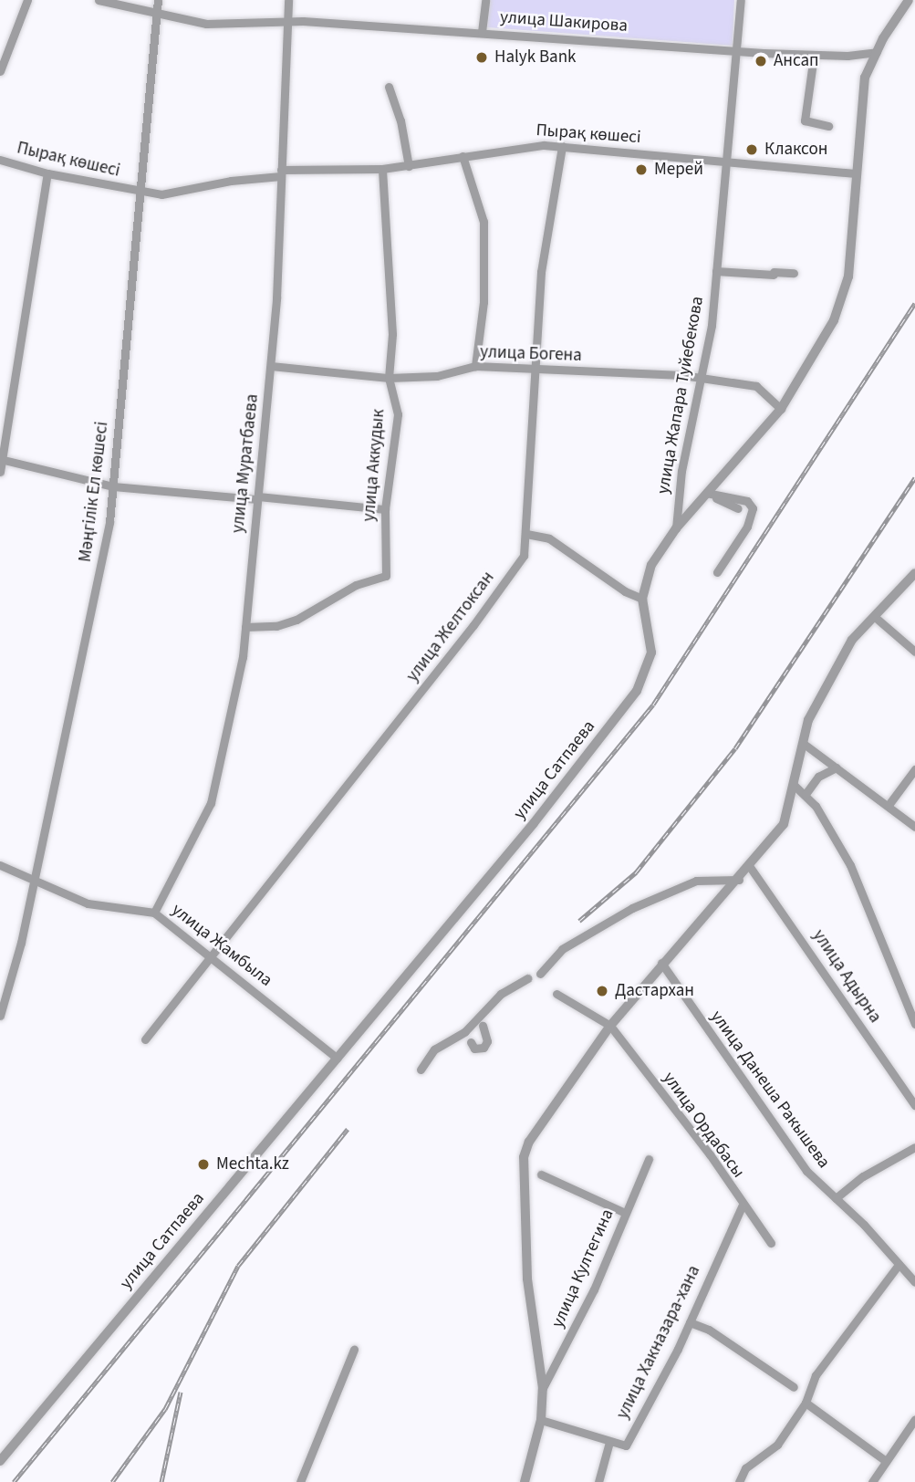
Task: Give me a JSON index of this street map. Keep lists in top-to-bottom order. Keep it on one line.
{"streets":{"street":["улица Шакирова","Пырақ көшесі","улица Богена","улица Жапара Туйебекова","улица Муратбаева","улица Аккудык","Мәңгілік Ел көшесі","улица Желтоксан","улица Сатпаева","улица Жамбыла","улица Адырна","улица Данеша Ракышева","улица Ордабасы","улица Култегина","улица Хакназара-хана"]},"crossings":[["улица Шакирова","улица Жапара Туйебекова"],["улица Шакирова","улица Муратбаева"],["улица Шакирова","Мәңгілік Ел көшесі"],["улица Шакирова","улица Сатпаева"],["Пырақ көшесі","улица Жапара Туйебекова"],["Пырақ көшесі","улица Муратбаева"],["Пырақ көшесі","улица Аккудык"],["Пырақ көшесі","Мәңгілік Ел көшесі"],["Пырақ көшесі","улица Желтоксан"],["Пырақ көшесі","улица Сатпаева"],["улица Богена","улица Жапара Туйебекова"],["улица Богена","улица Муратбаева"],["улица Богена","улица Аккудык"],["улица Богена","улица Желтоксан"],["улица Богена","улица Сатпаева"],["улица Жапара Туйебекова","улица Сатпаева"],["улица Муратбаева","улица Аккудык"],["улица Муратбаева","улица Жамбыла"],["Мәңгілік Ел көшесі","улица Жамбыла"],["улица Желтоксан","улица Жамбыла"],["улица Сатпаева","улица Жамбыла"],["улица Ордабасы","улица Хакназара-хана"]],"places":["Halyk Bank","Ансап","Клаксон","Мерей","Дастархан","Mechta.kz"]}
